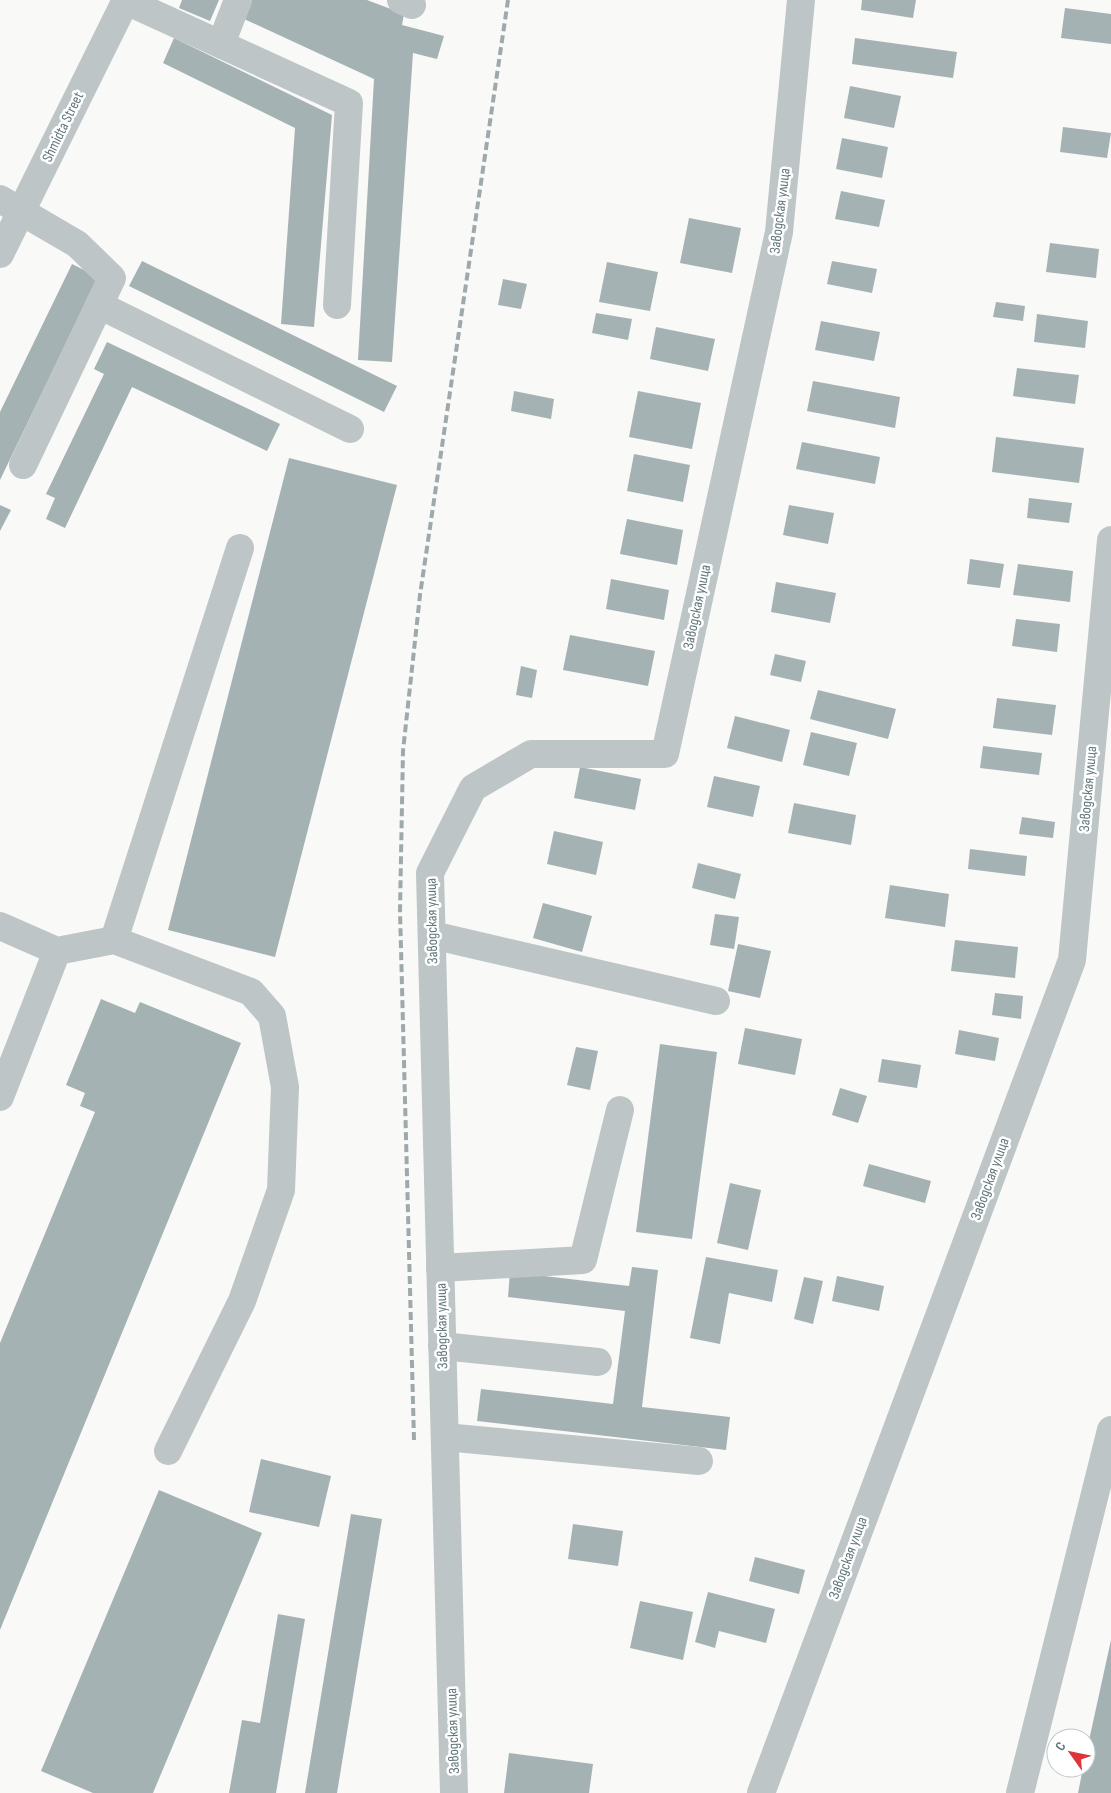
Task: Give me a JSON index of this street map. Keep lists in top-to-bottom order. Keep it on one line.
{"streets":{"street":["Shmidta Street","Заводская улица"]},"north":"top left"}
